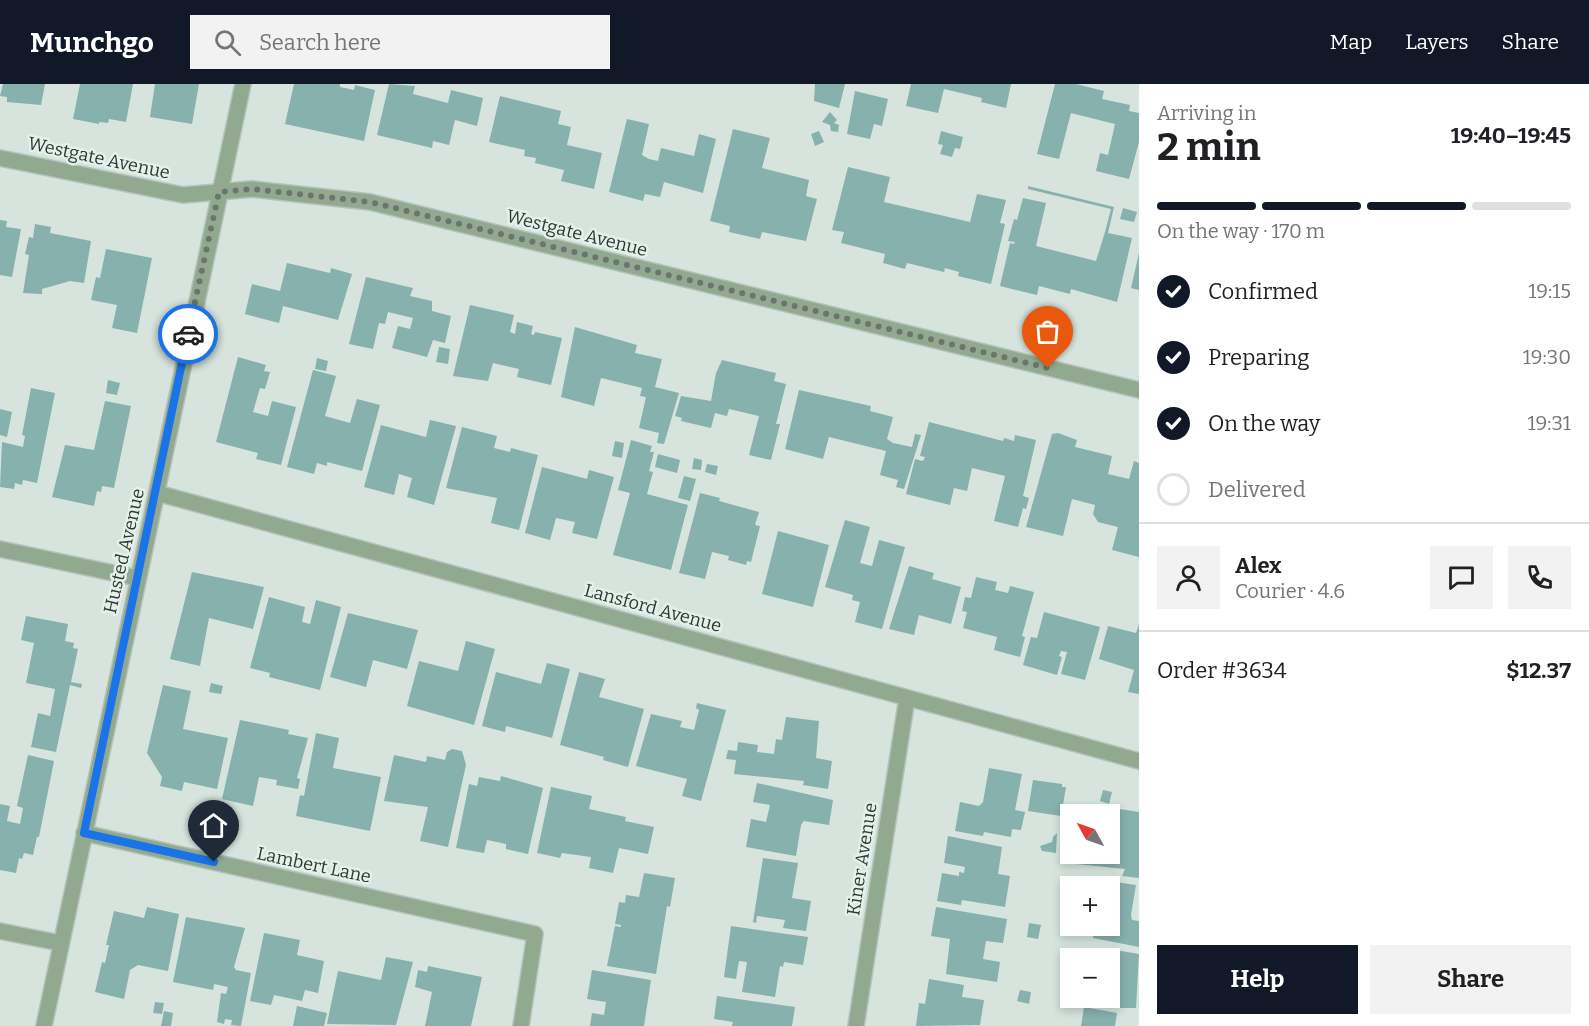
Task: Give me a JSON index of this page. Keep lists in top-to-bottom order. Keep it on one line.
{"streets":{"street":["Westgate Avenue","Husted Avenue","Lansford Avenue","Kiner Avenue","Lambert Lane"]},"crossings":[["Westgate Avenue","Husted Avenue"],["Husted Avenue","Lansford Avenue"],["Husted Avenue","Lambert Lane"],["Lansford Avenue","Kiner Avenue"]],"north":"top left","page":{"header":"Munchgo","search":"Search here","nav":["Map","Layers","Share"],"heading":["2 min","Arriving in","19:40–19:45"],"panel":["Alex","Courier · 4.6","Order #3634","$12.37"],"bar":"On the way · 170 m","list":[["Confirmed","19:15"],["Preparing","19:30"],["On the way","19:31"],"Delivered"],"map_buttons":["+","−"],"buttons":["Help","Share"]}}
